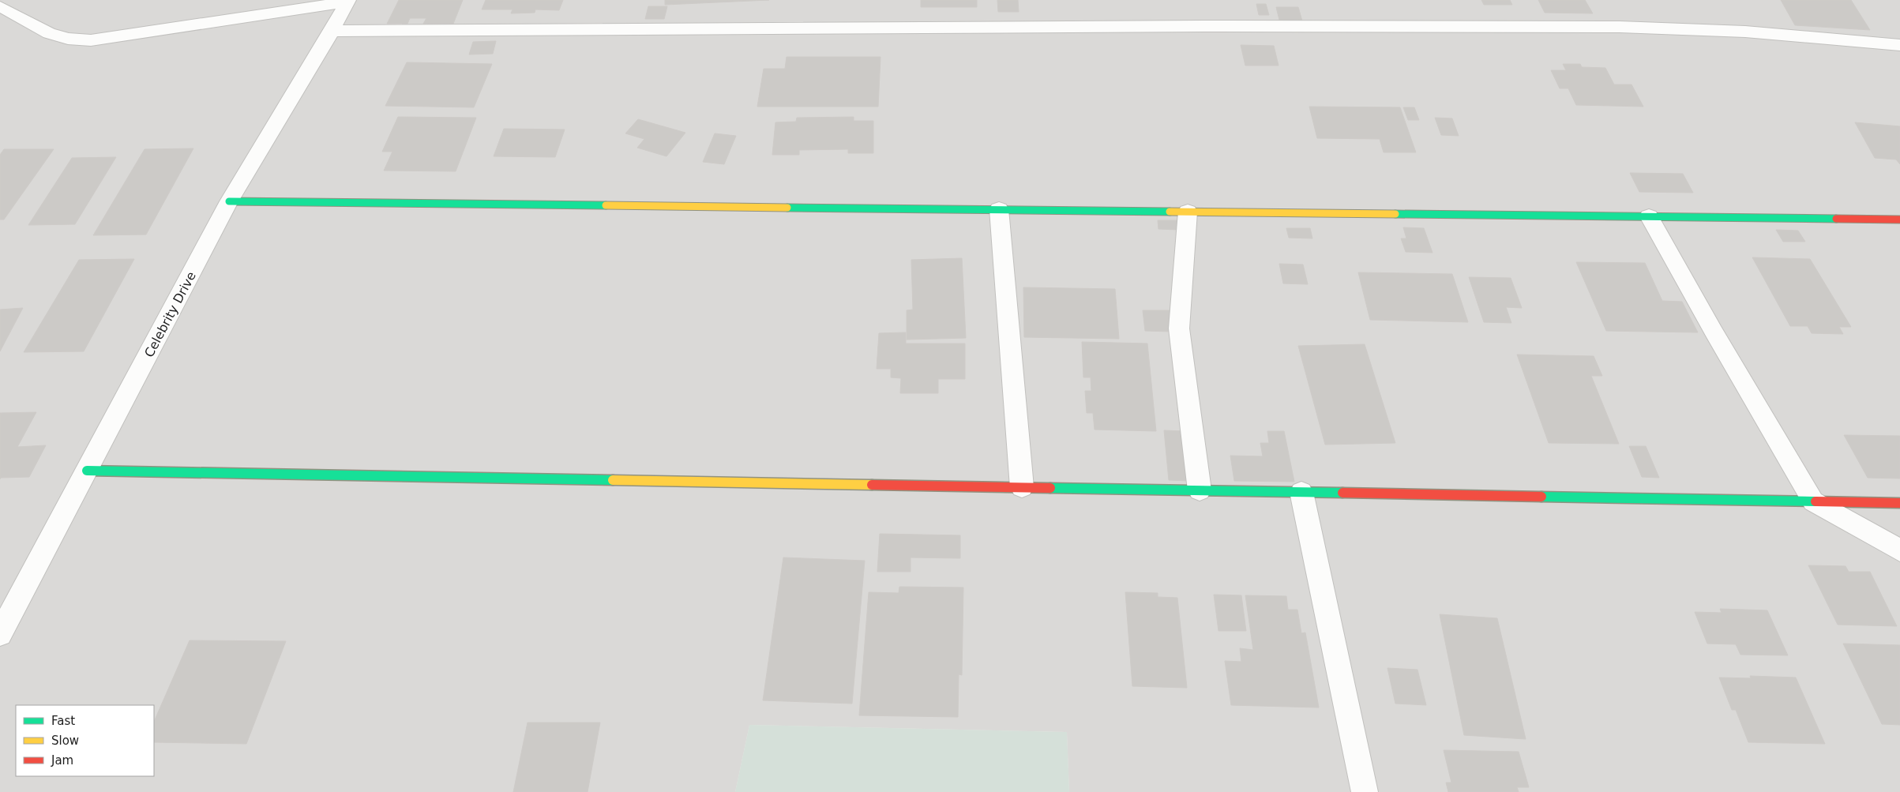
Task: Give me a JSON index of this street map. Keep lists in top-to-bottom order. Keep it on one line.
{"streets":{"street":["Celebrity Drive"]},"legend":["Fast","Slow","Jam"]}
